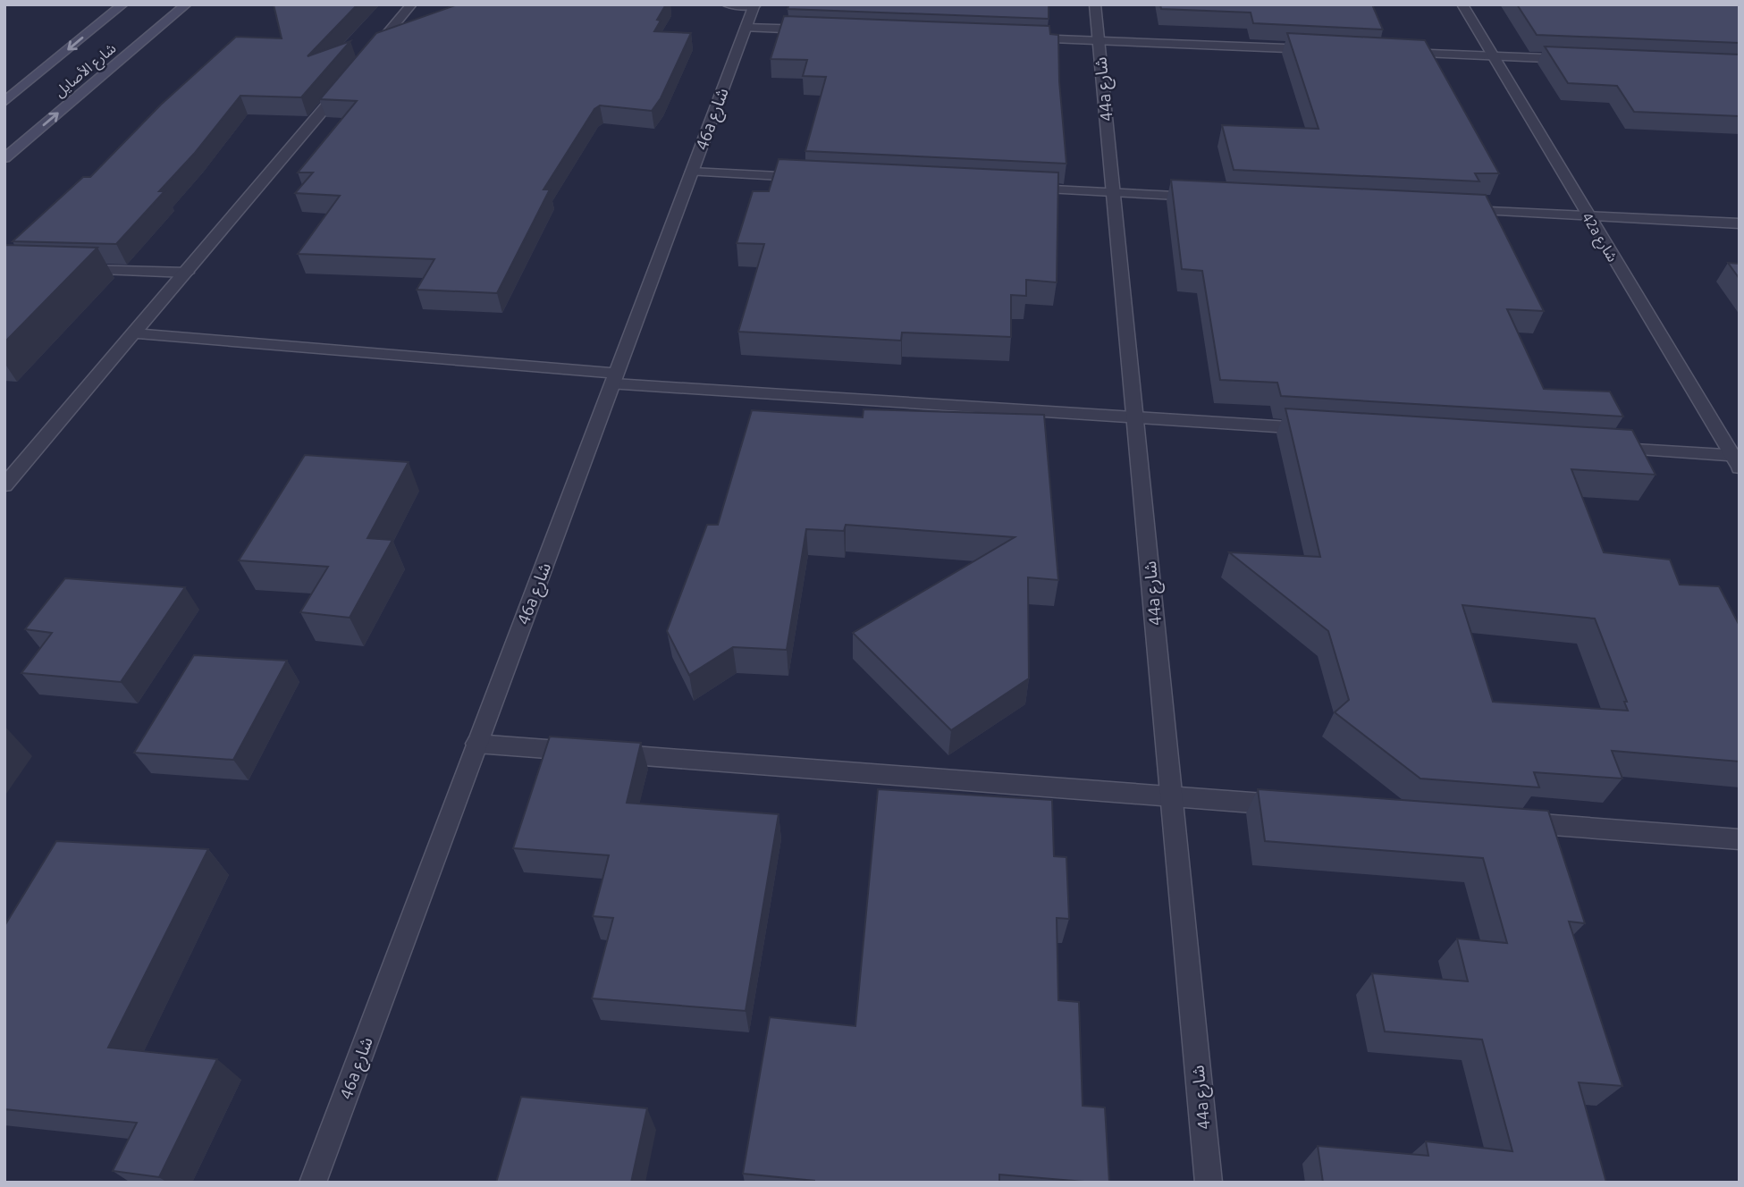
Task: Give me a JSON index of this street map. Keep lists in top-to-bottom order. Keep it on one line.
{"streets":{"main road":["شارع الأصايل"],"street":["44a شارع","46a شارع","42a شارع"]}}
